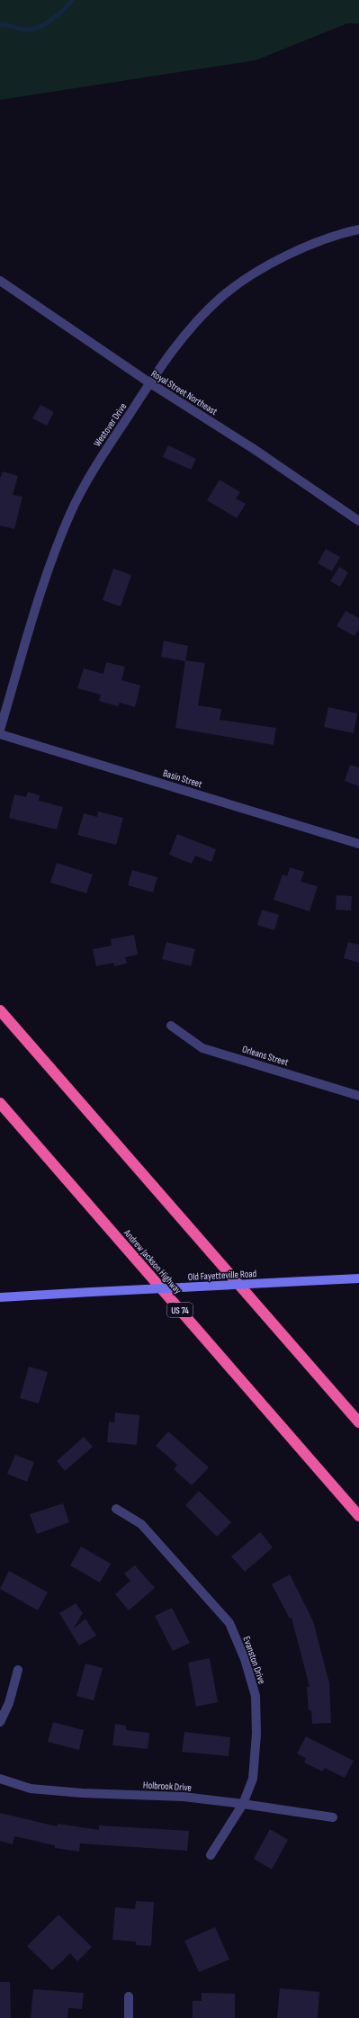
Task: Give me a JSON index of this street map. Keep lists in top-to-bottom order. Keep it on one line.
{"streets":{"highway":["Andrew Jackson Highway","US 74"],"street":["Royal Street Northeast","Westover Drive","Basin Street","Orleans Street","Old Fayetteville Road","Evanston Drive","Holbrook Drive"]},"crossings":[["Royal Street Northeast","Westover Drive"],["Evanston Drive","Holbrook Drive"]]}
